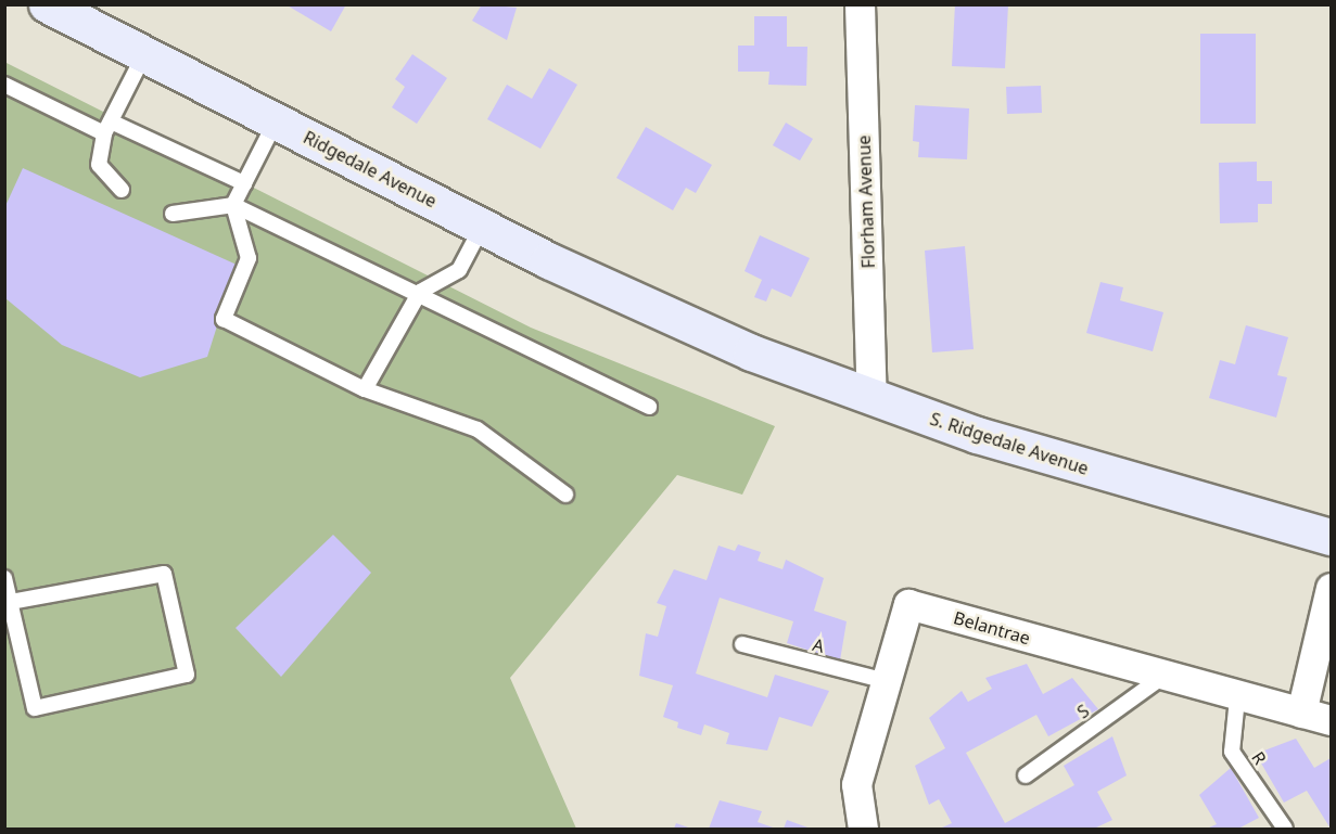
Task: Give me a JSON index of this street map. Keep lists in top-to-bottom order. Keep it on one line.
{"streets":{"main road":["Ridgedale Avenue","S. Ridgedale Avenue"],"street":["Florham Avenue","Belantrae"],"lane":["A","S","R"]},"crossings":[["Ridgedale Avenue","S. Ridgedale Avenue"],["Florham Avenue","S. Ridgedale Avenue"],["Belantrae","A"],["Belantrae","S"],["Belantrae","R"]]}
